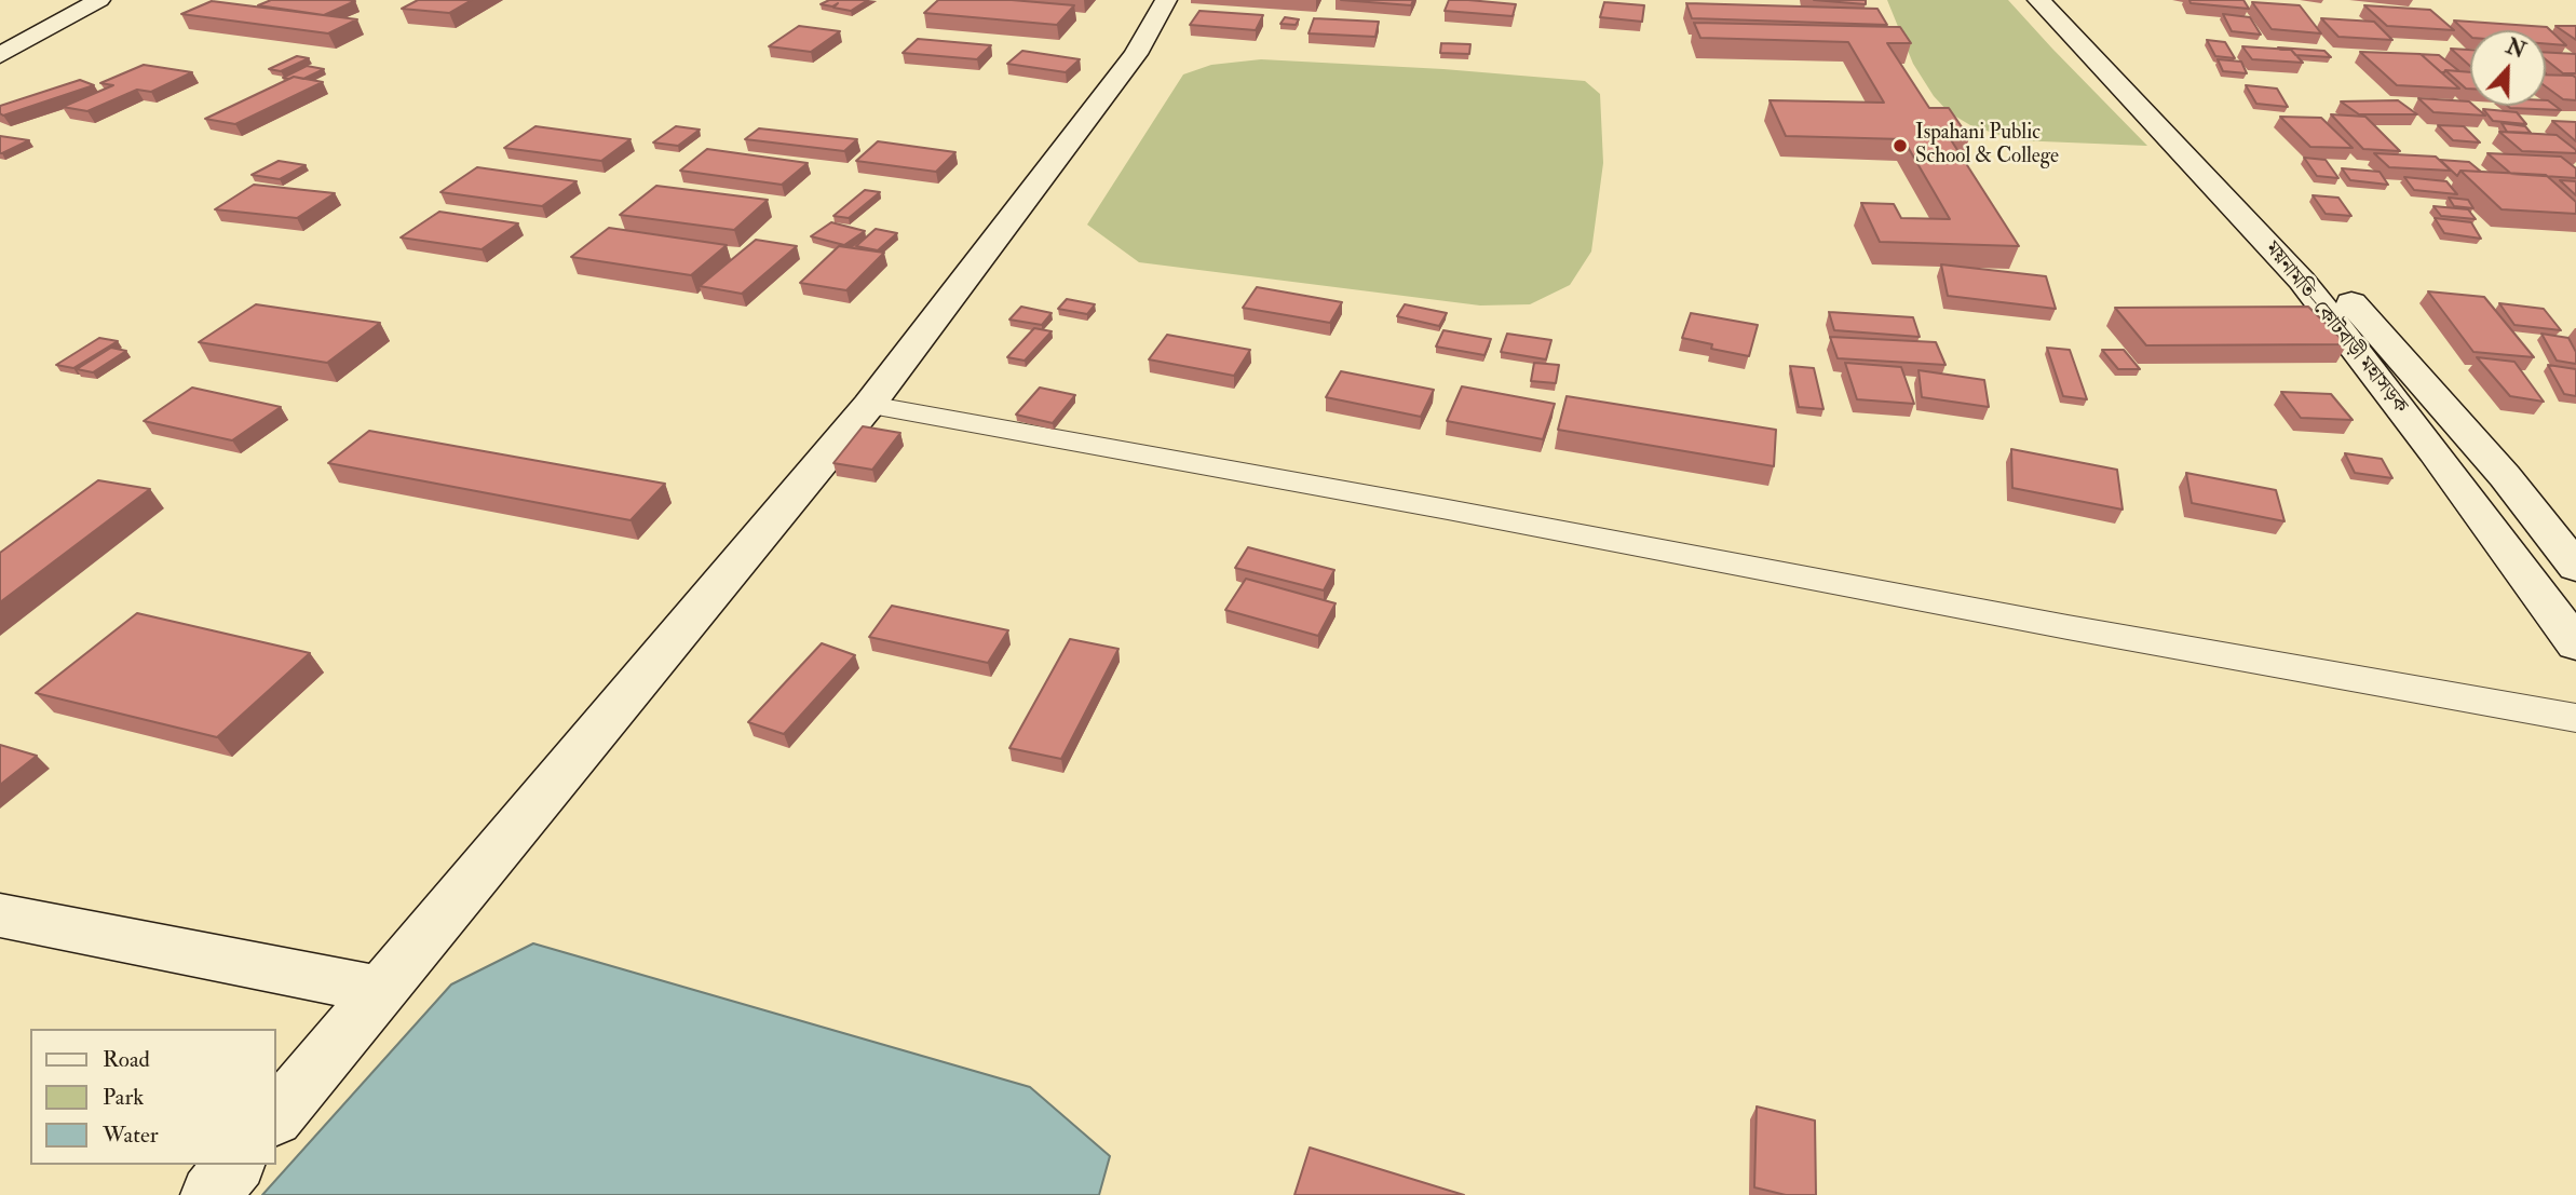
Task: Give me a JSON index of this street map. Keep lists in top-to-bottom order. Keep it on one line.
{"streets":{"main road":["ময়নামতি–কোটবাড়ী মহাসড়ক"]},"places":["Ispahani Public School & College"],"legend":["Road","Park","Water"],"north":"top"}
